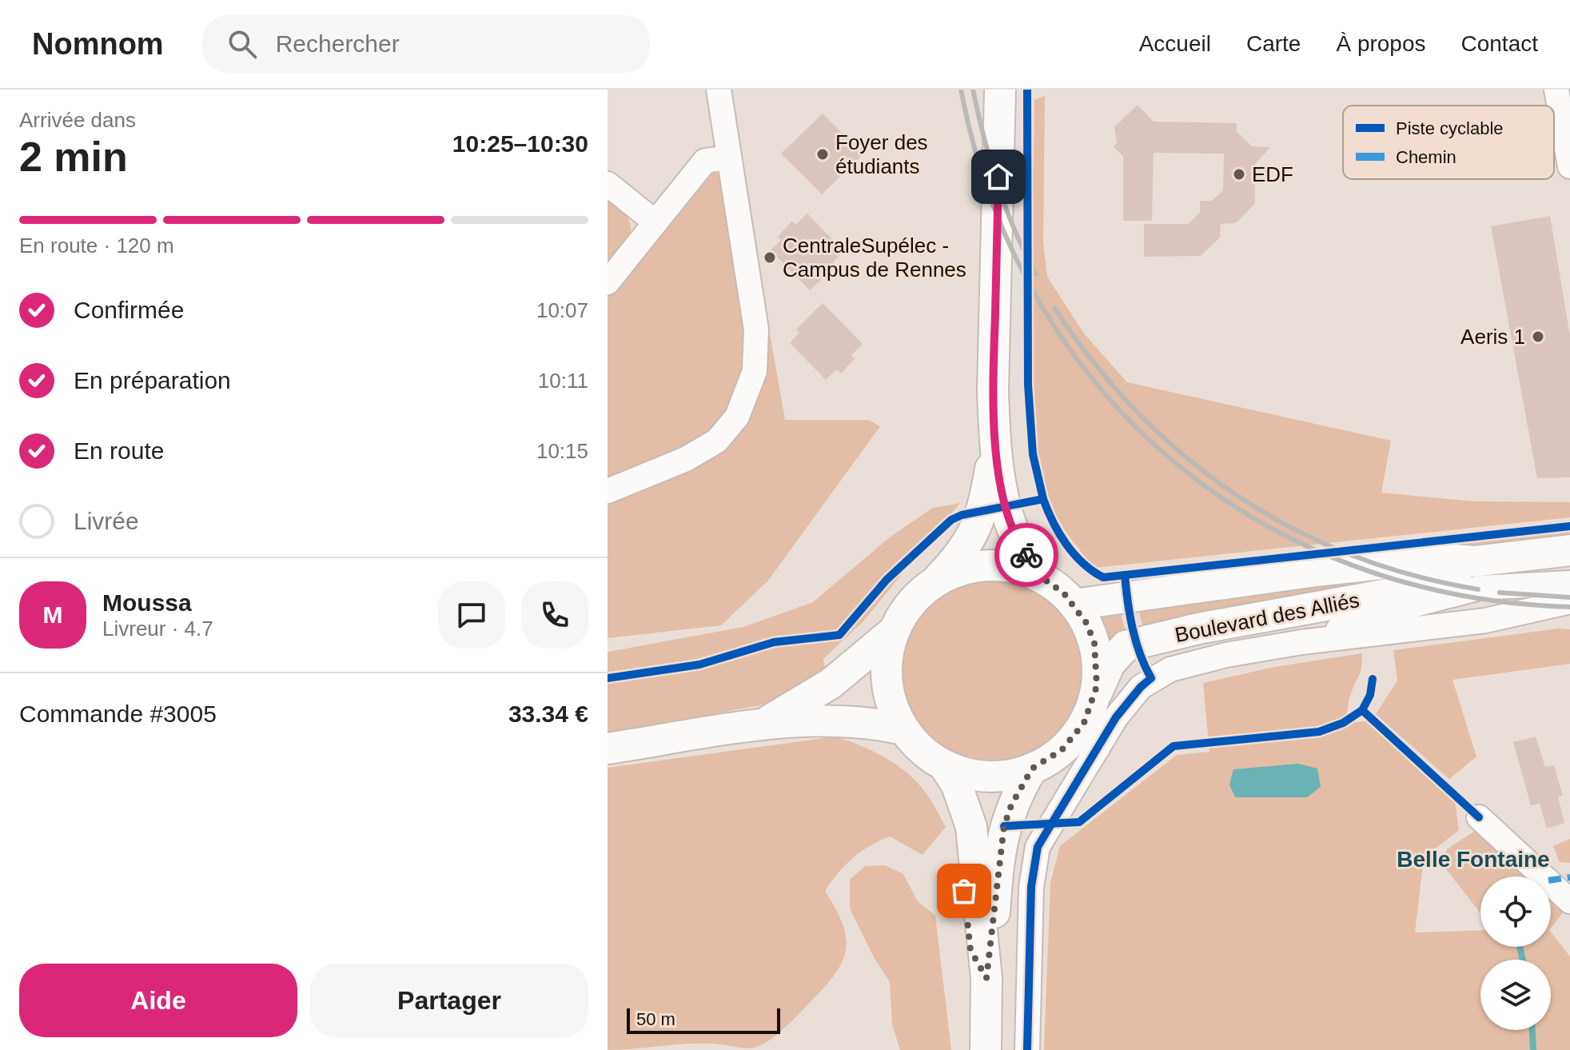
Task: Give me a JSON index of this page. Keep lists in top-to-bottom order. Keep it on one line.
{"streets":{"main road":["Boulevard des Alliés"]},"districts":["Belle Fontaine"],"places":["Foyer des étudiants","EDF","CentraleSupélec - Campus de Rennes","Aeris 1"],"legend":["Piste cyclable","Chemin"],"scale_bar":"50 m","page":{"header":"Nomnom","search":"Rechercher","nav":["Accueil","Carte","À propos","Contact"],"heading":["2 min","Arrivée dans","10:25–10:30"],"panel":["Moussa","Livreur · 4.7","Commande #3005","33.34 €"],"bar":"En route · 120 m","list":[["Confirmée","10:07"],["En préparation","10:11"],["En route","10:15"],"Livrée"],"round":"M","buttons":["Aide","Partager"],"scale":"50 m"}}
